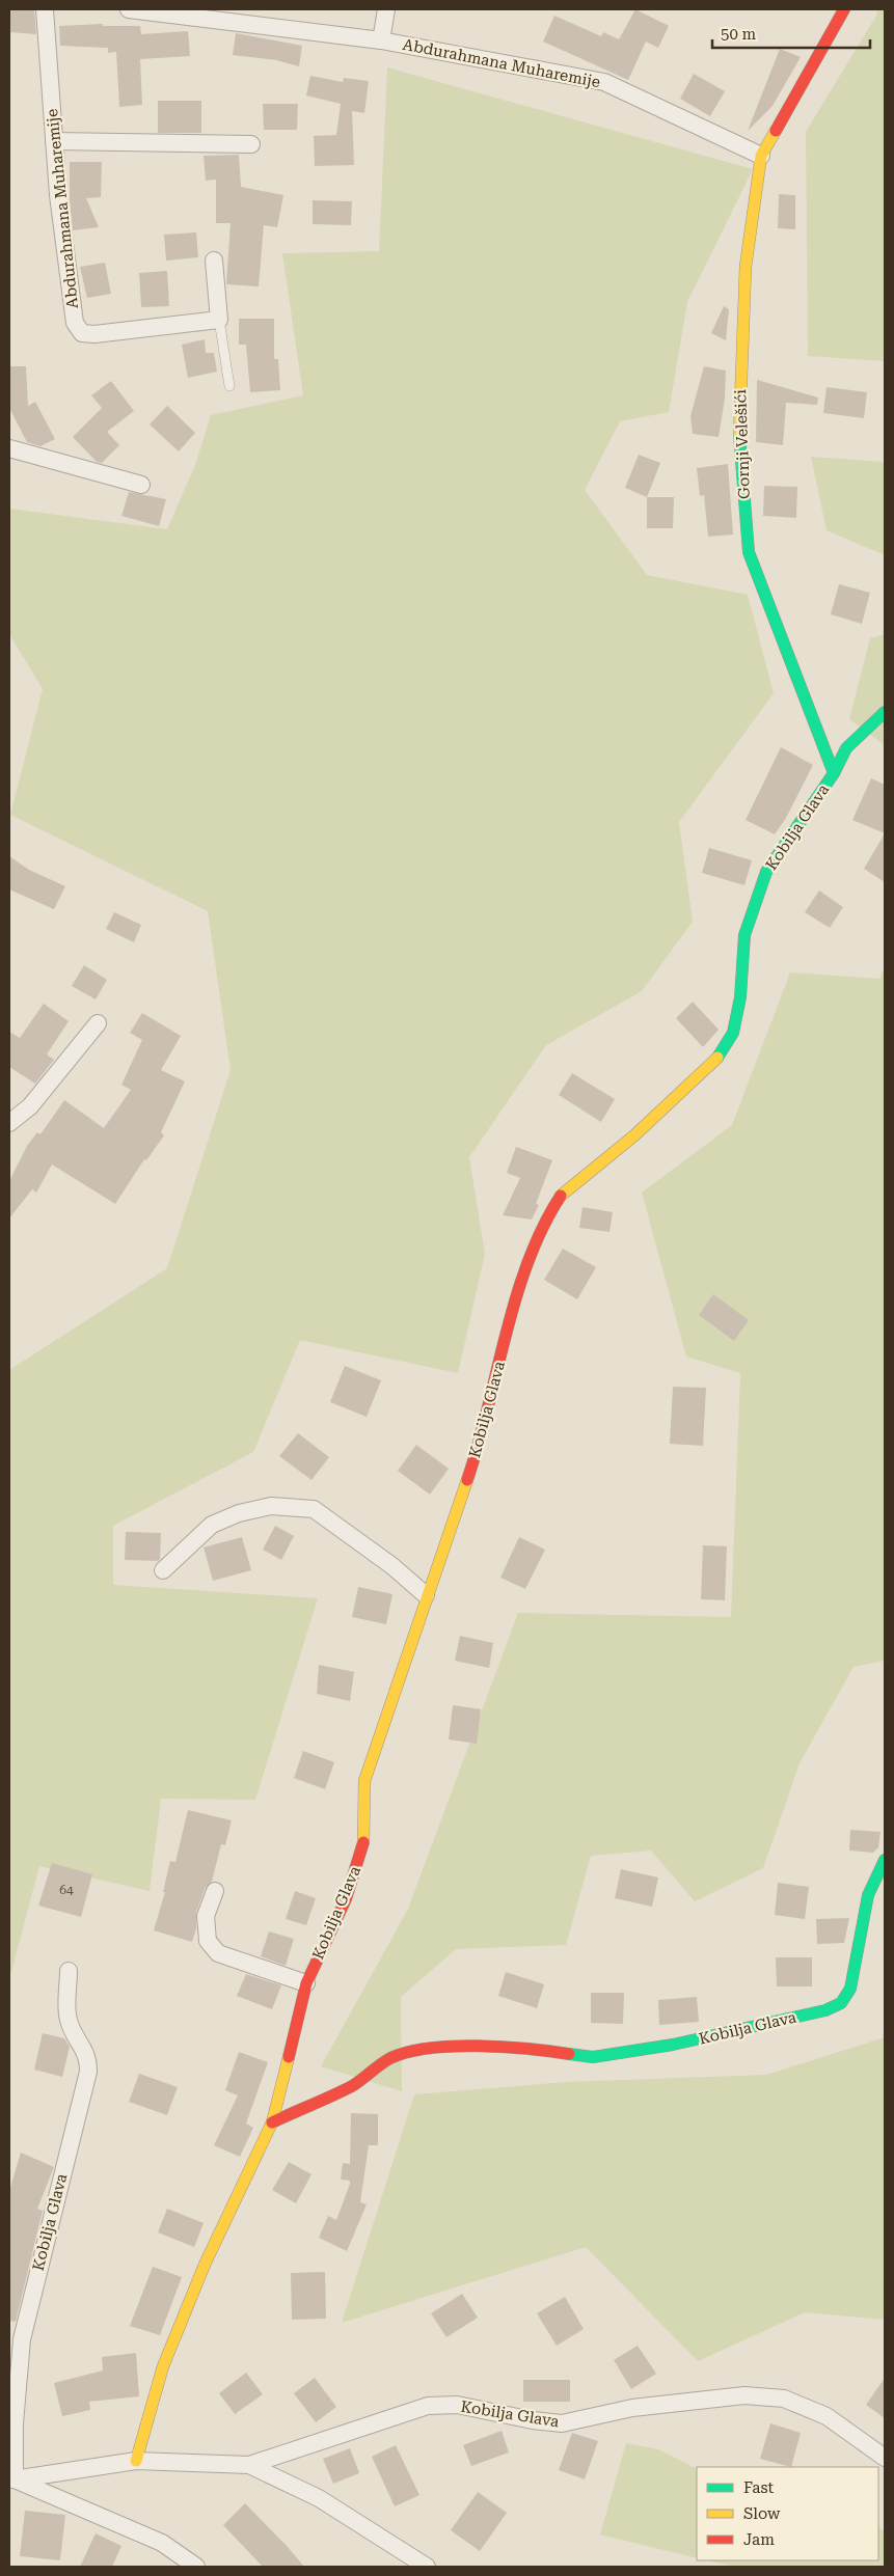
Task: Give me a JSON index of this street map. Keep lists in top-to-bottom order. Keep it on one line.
{"streets":{"street":["Abdurahmana Muharemije","Gornji Velešići","Kobilja Glava"]},"crossings":[["Abdurahmana Muharemije","Gornji Velešići"],["Gornji Velešići","Kobilja Glava"]],"house_numbers":["64"],"legend":["Fast","Slow","Jam"],"scale_bar":"50 m"}
